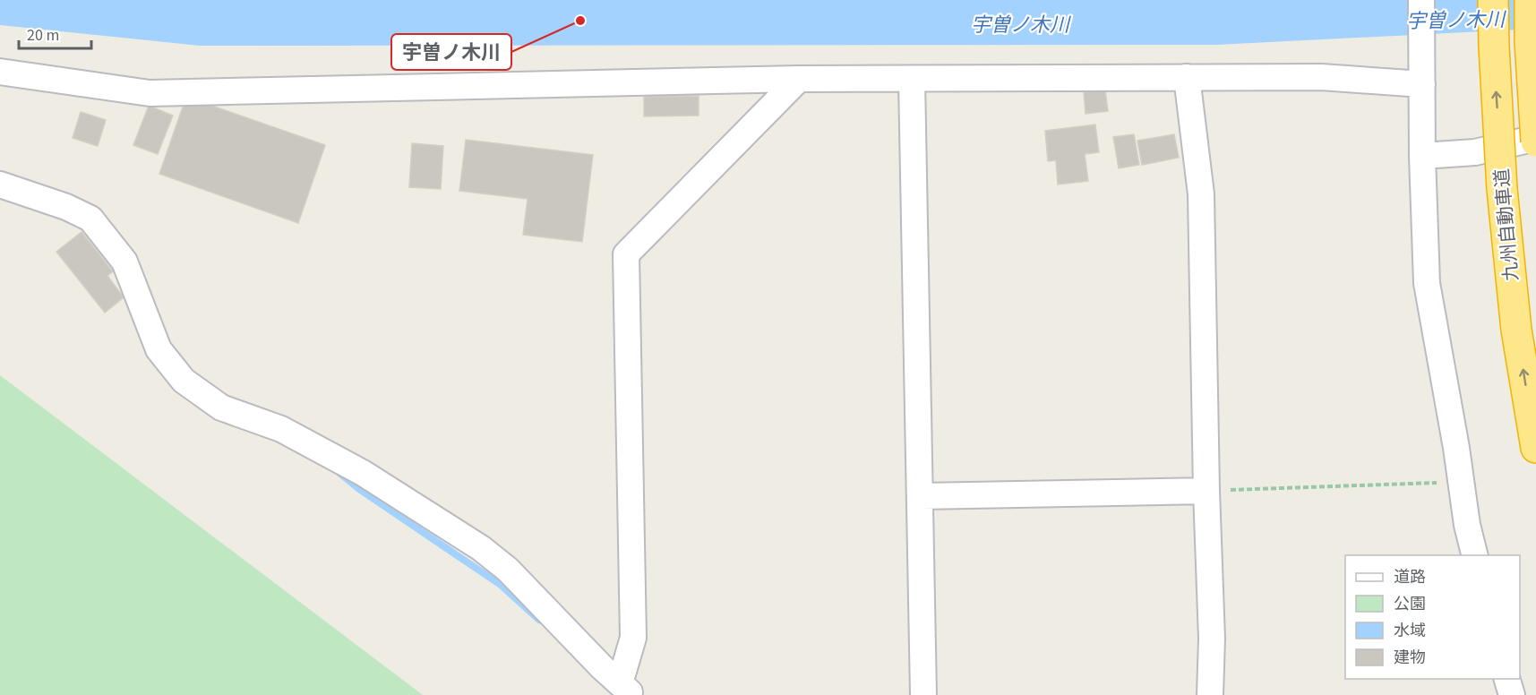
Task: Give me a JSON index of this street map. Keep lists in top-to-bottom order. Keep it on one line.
{"streets":{"highway":["九州自動車道"]},"water":["宇曽ノ木川"],"places":["宇曽ノ木川"],"legend":["道路","公園","水域","建物"],"scale_bar":"20 m"}
